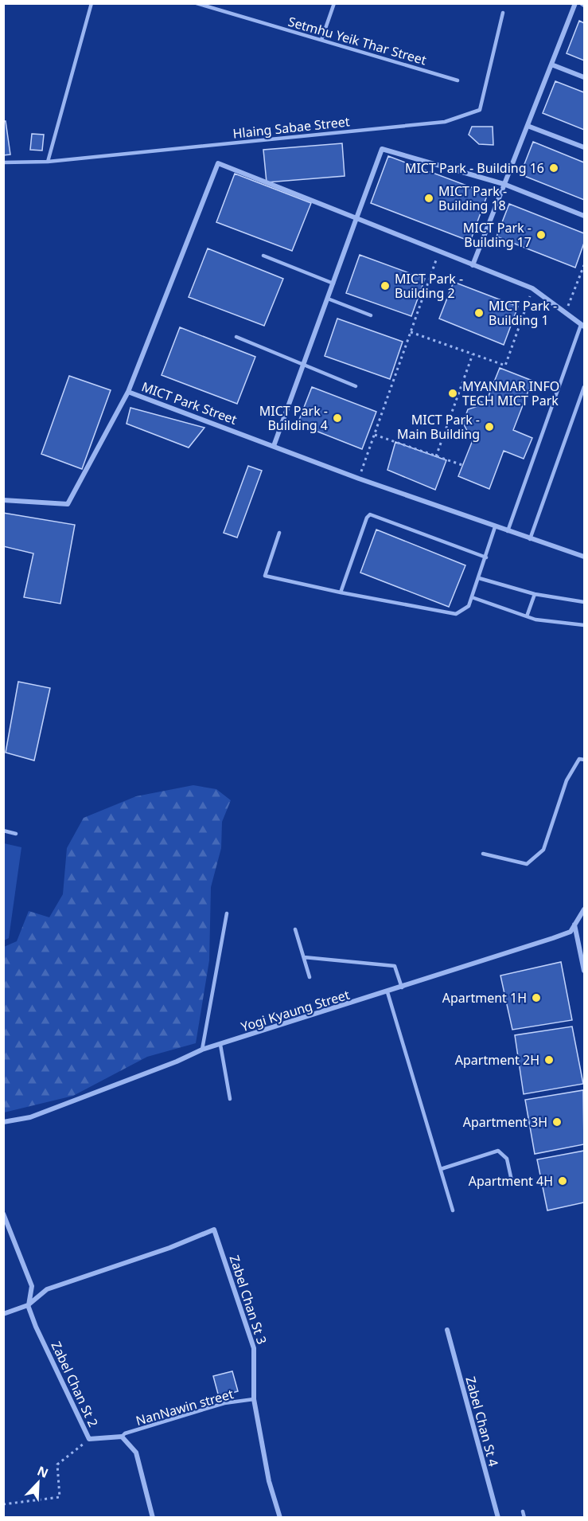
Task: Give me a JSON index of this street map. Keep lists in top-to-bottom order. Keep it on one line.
{"streets":{"street":["MICT Park Street","Yogi Kyaung Street","Zabel Chan St 3","Zabel Chan St 2","Zabel Chan St 4"],"lane":["Setmhu Yeik Thar Street","Hlaing Sabae Street","NanNawin street"]},"crossings":[["Zabel Chan St 3","Zabel Chan St 2"],["Zabel Chan St 3","NanNawin street"],["Zabel Chan St 2","NanNawin street"]],"places":["MICT Park - Building 16","MICT Park - Building 18","MICT Park - Building 17","MICT Park - Building 2","MICT Park - Building 1","MYANMAR INFO TECH MICT Park","MICT Park - Building 4","MICT Park - Main Building","Apartment 1H","Apartment 2H","Apartment 3H","Apartment 4H"],"north":"top right"}
